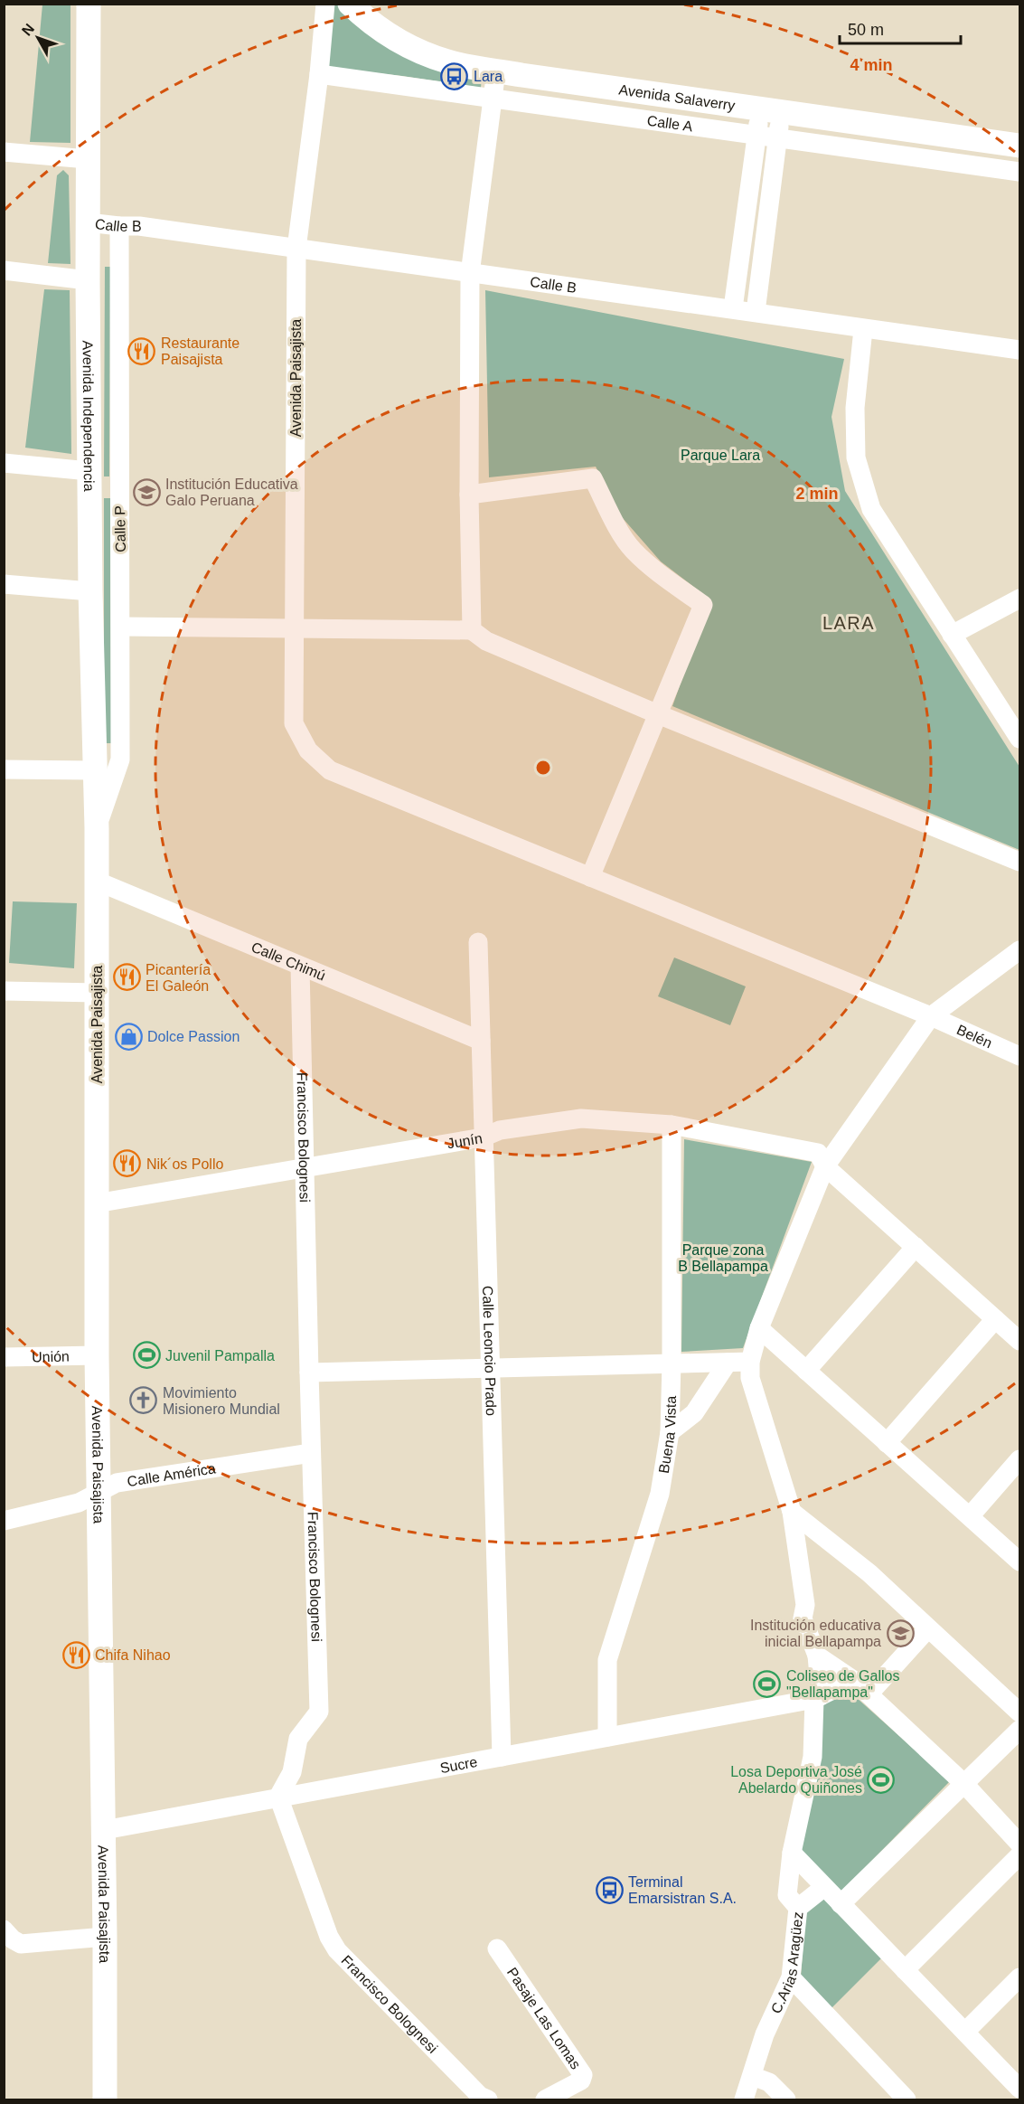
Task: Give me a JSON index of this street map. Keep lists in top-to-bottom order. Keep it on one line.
{"streets":{"main road":["Avenida Salaverry","Avenida Paisajista","Avenida Independencia"],"street":["Calle A","Calle B","Calle P","Calle Chimú","Belén","Francisco Bolognesi","Junín","Calle Leoncio Prado","Unión","Buena Vista","Calle América","Sucre","C.Arias Aragüez","Pasaje Las Lomas"]},"crossings":[["Calle A","Avenida Paisajista"],["Calle B","Avenida Paisajista"],["Calle B","Avenida Independencia"],["Calle B","Calle P"],["Avenida Paisajista","Avenida Independencia"],["Avenida Paisajista","Calle P"],["Avenida Paisajista","Calle Chimú"],["Avenida Paisajista","Belén"],["Avenida Paisajista","Junín"],["Avenida Paisajista","Unión"],["Avenida Paisajista","Calle América"],["Avenida Paisajista","Sucre"],["Avenida Independencia","Calle P"],["Calle Chimú","Francisco Bolognesi"],["Calle Chimú","Calle Leoncio Prado"],["Francisco Bolognesi","Junín"],["Francisco Bolognesi","Calle América"],["Francisco Bolognesi","Sucre"],["Junín","Calle Leoncio Prado"],["Junín","Buena Vista"],["Calle Leoncio Prado","Sucre"],["Buena Vista","Sucre"],["Sucre","C.Arias Aragüez"]],"districts":["LARA"],"parks":["Parque Lara","Parque zona B Bellapampa"],"places":{"bus stop":["Lara","Terminal Emarsistran S.A."],"restaurant":["Restaurante Paisajista","Picantería El Galeón","Nik´os Pollo","Chifa Nihao"],"school or university":["Institución Educativa Galo Peruana","Institución educativa inicial Bellapampa"],"shop":["Dolce Passion"],"sports":["Juvenil Pampalla","Coliseo de Gallos \"Bellapampa\"","Losa Deportiva José Abelardo Quiñones"],"church":["Movimiento Misionero Mundial"]},"scale_bar":"50 m","north":"top left","rings":["4 min","2 min"]}
